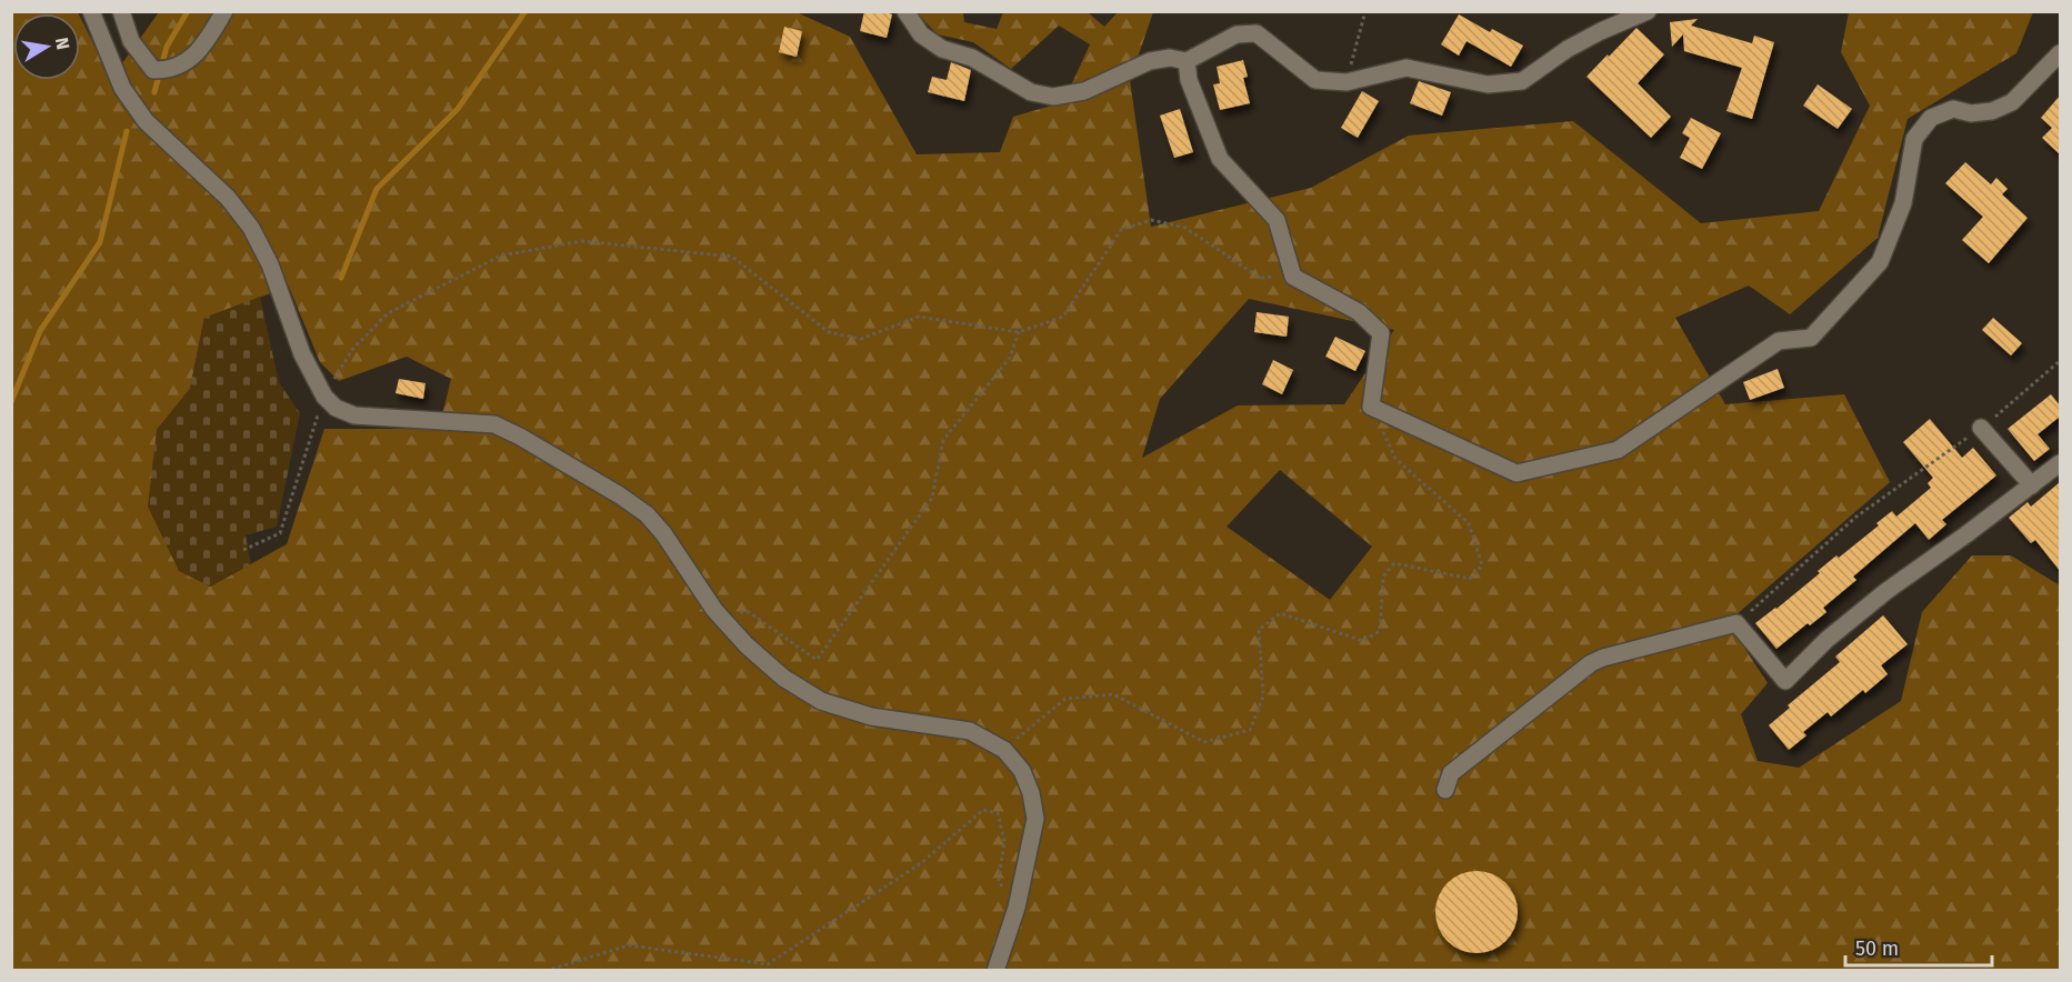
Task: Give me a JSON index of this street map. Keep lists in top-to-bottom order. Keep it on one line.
{"scale_bar":"50 m","north":"right"}
